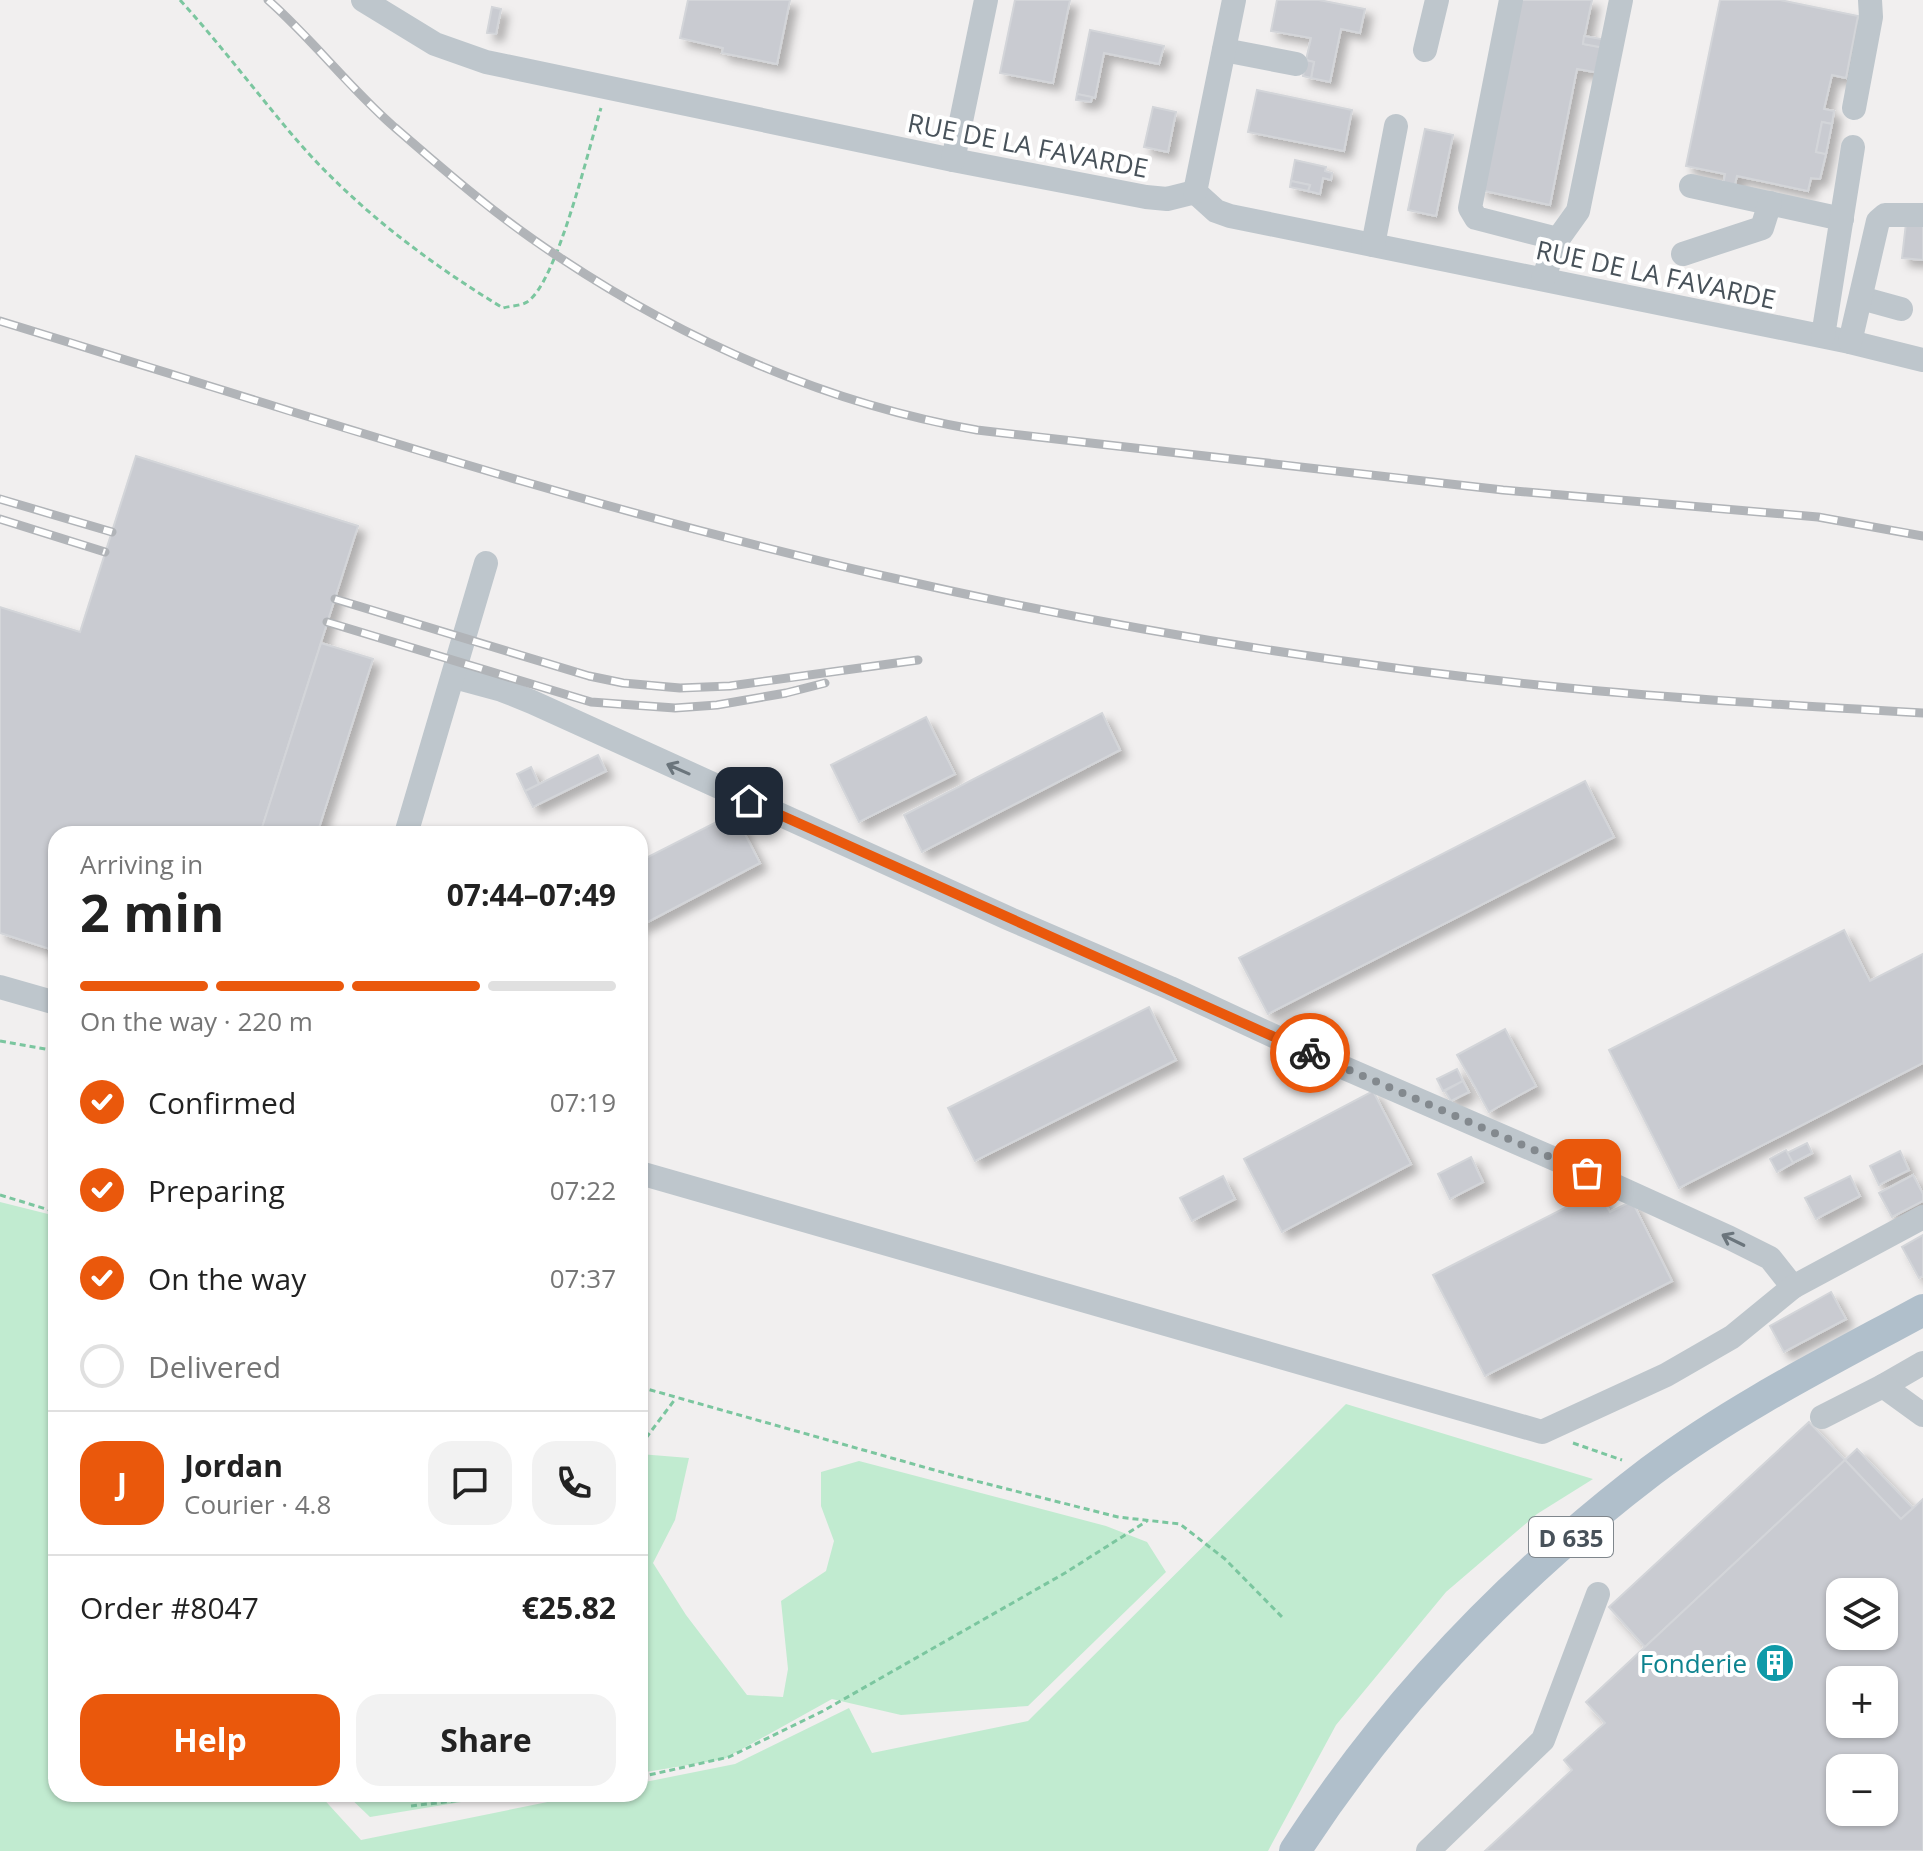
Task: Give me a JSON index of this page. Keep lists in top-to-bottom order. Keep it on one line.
{"streets":{"main road":["D 635"],"street":["RUE DE LA FAVARDE"]},"places":{"building":["Fonderie"]},"page":{"heading":["2 min","Arriving in","07:44–07:49"],"panel":["Jordan","Courier · 4.8","Order #8047","€25.82"],"bar":"On the way · 220 m","list":[["Confirmed","07:19"],["Preparing","07:22"],["On the way","07:37"],"Delivered"],"round":"J","map_buttons":["+","−"],"buttons":["Help","Share"]}}
